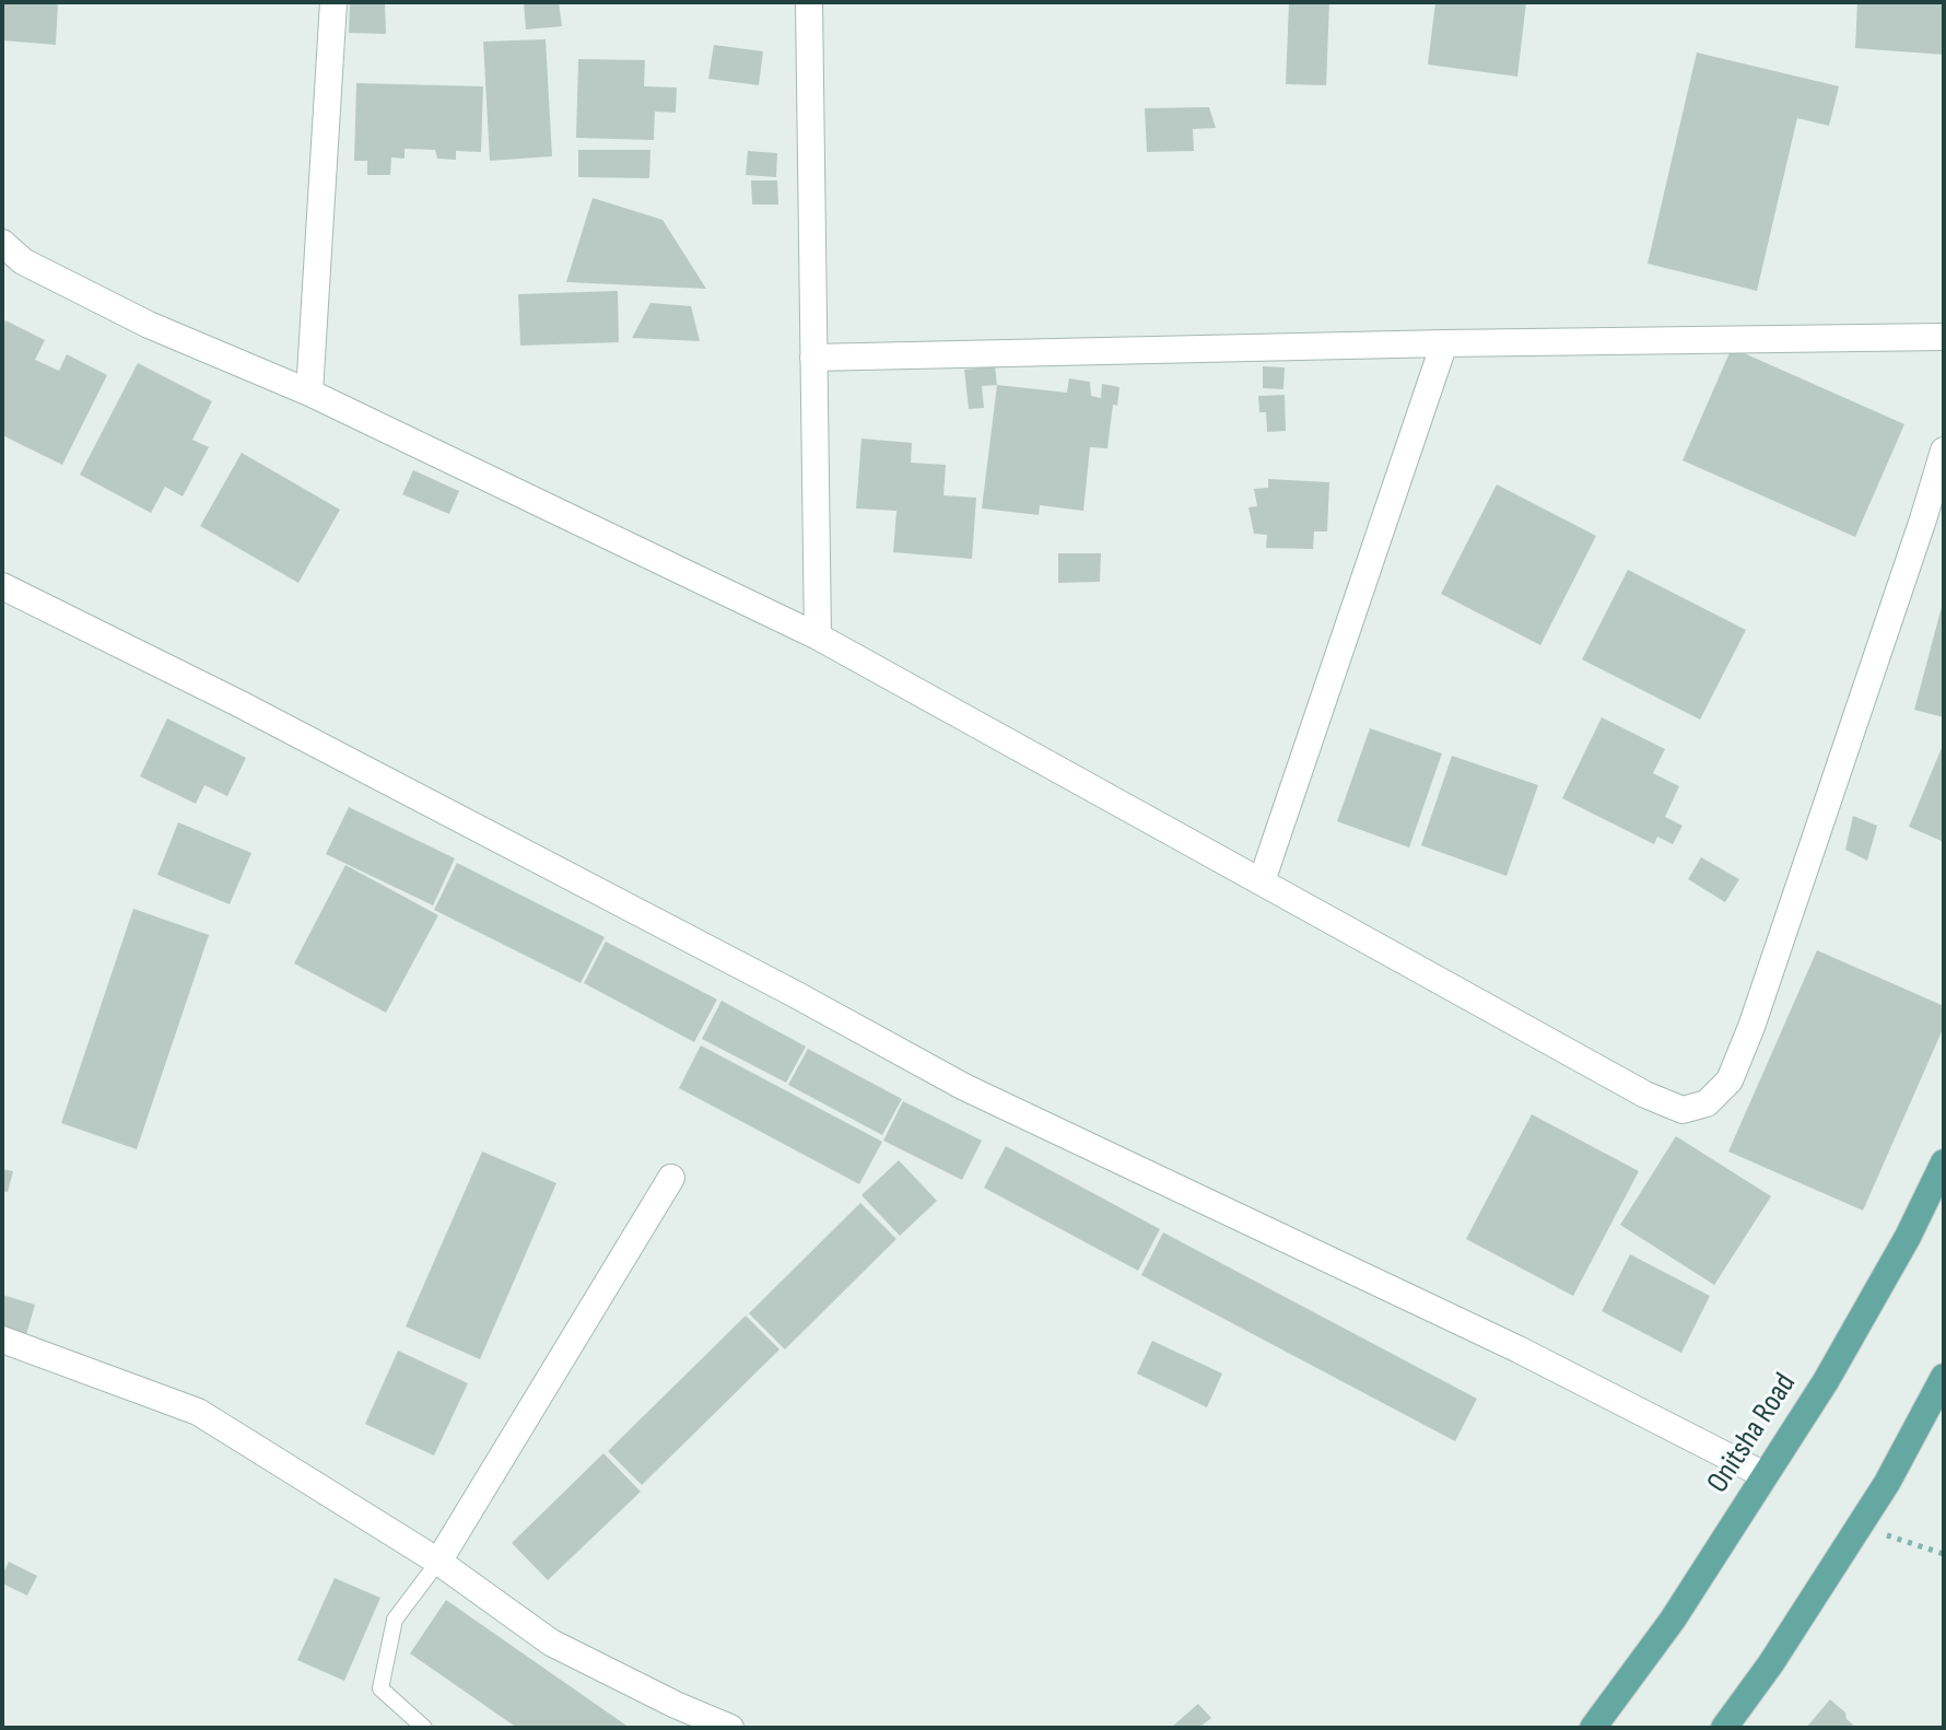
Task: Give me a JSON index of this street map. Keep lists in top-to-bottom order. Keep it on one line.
{"streets":{"main road":["Onitsha Road"]}}
